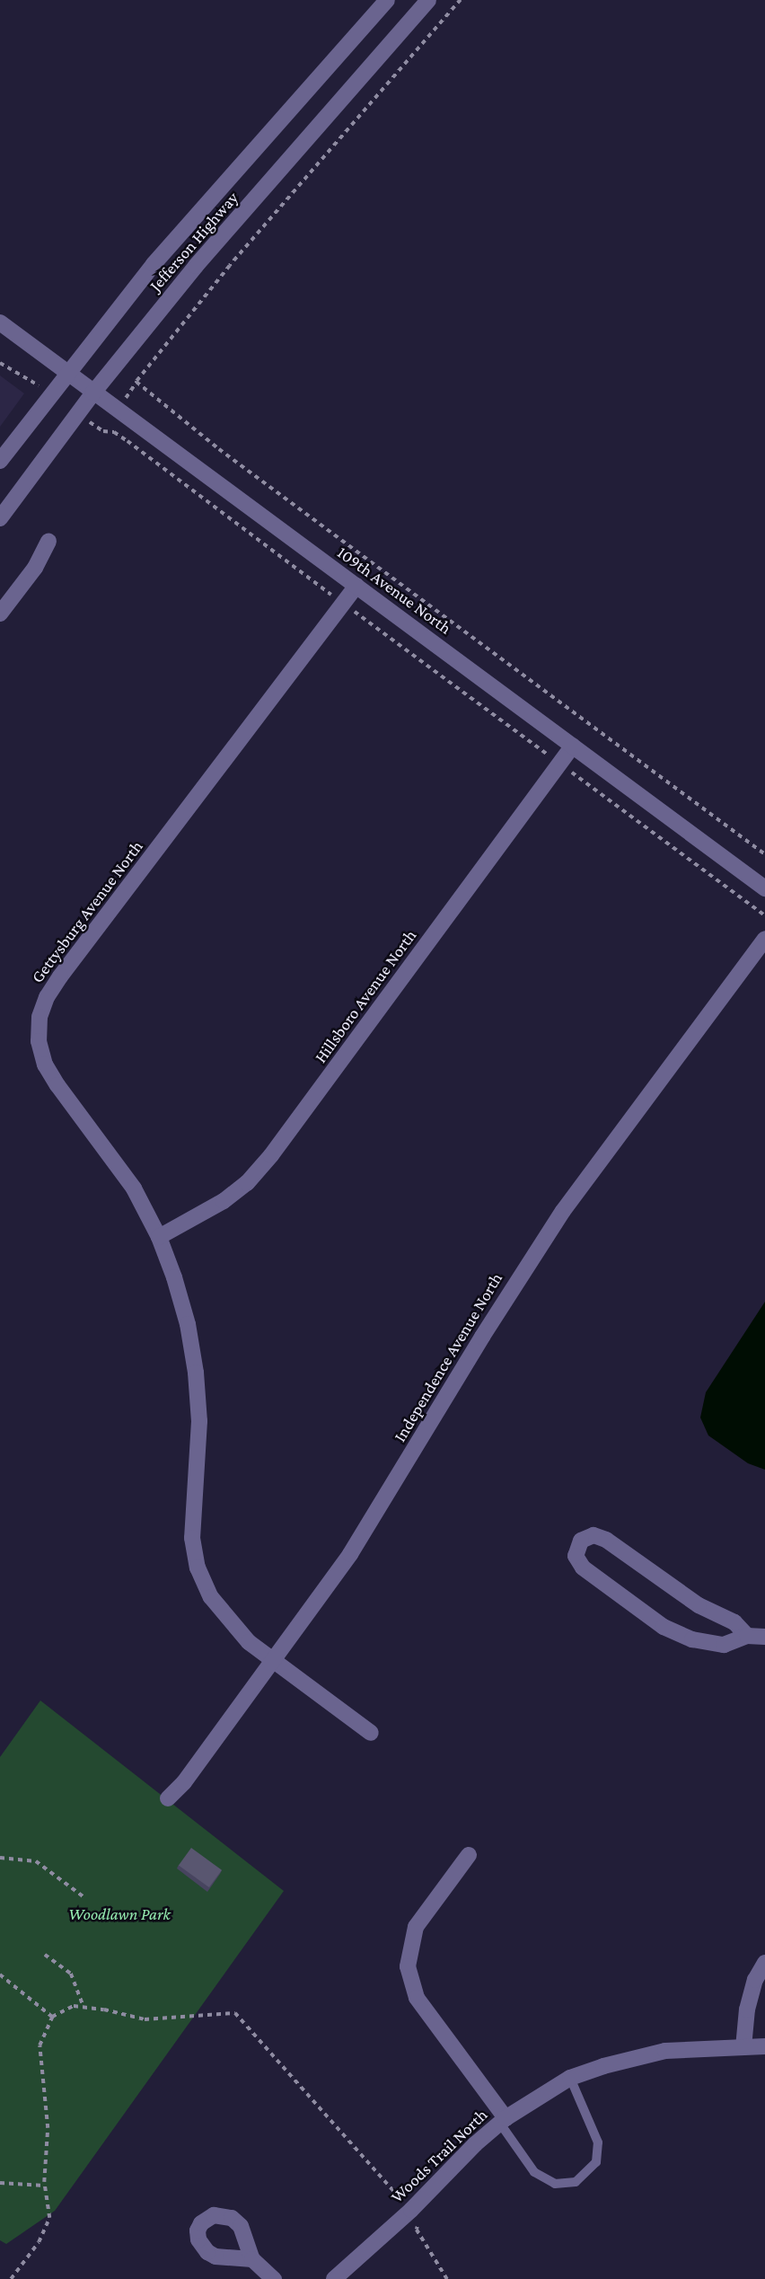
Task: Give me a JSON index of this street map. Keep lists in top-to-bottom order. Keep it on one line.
{"streets":{"street":["Jefferson Highway","109th Avenue North","Gettysburg Avenue North","Hillsboro Avenue North","Independence Avenue North","Woods Trail North"]},"crossings":[["Jefferson Highway","109th Avenue North"],["109th Avenue North","Gettysburg Avenue North"],["109th Avenue North","Hillsboro Avenue North"],["Gettysburg Avenue North","Hillsboro Avenue North"],["Gettysburg Avenue North","Independence Avenue North"]],"parks":["Woodlawn Park"]}
